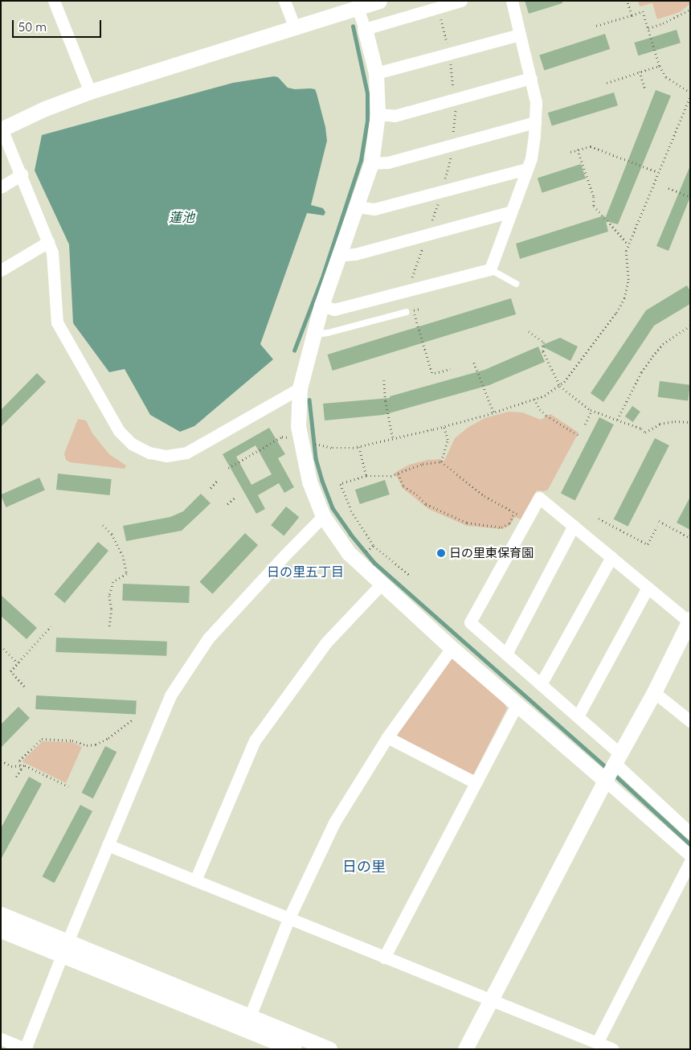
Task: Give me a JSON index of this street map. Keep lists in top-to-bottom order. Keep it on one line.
{"districts":["日の里五丁目","日の里"],"water":["蓮池"],"places":["日の里東保育園"],"scale_bar":"50 m"}
